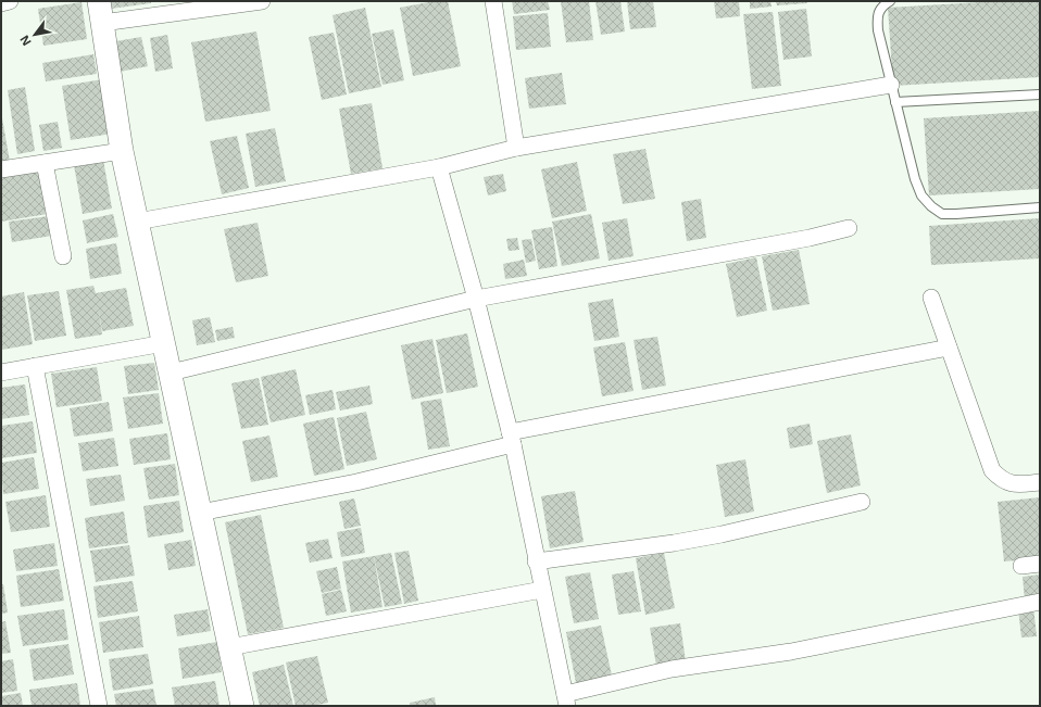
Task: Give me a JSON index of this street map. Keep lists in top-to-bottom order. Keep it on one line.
{"north":"bottom left"}
